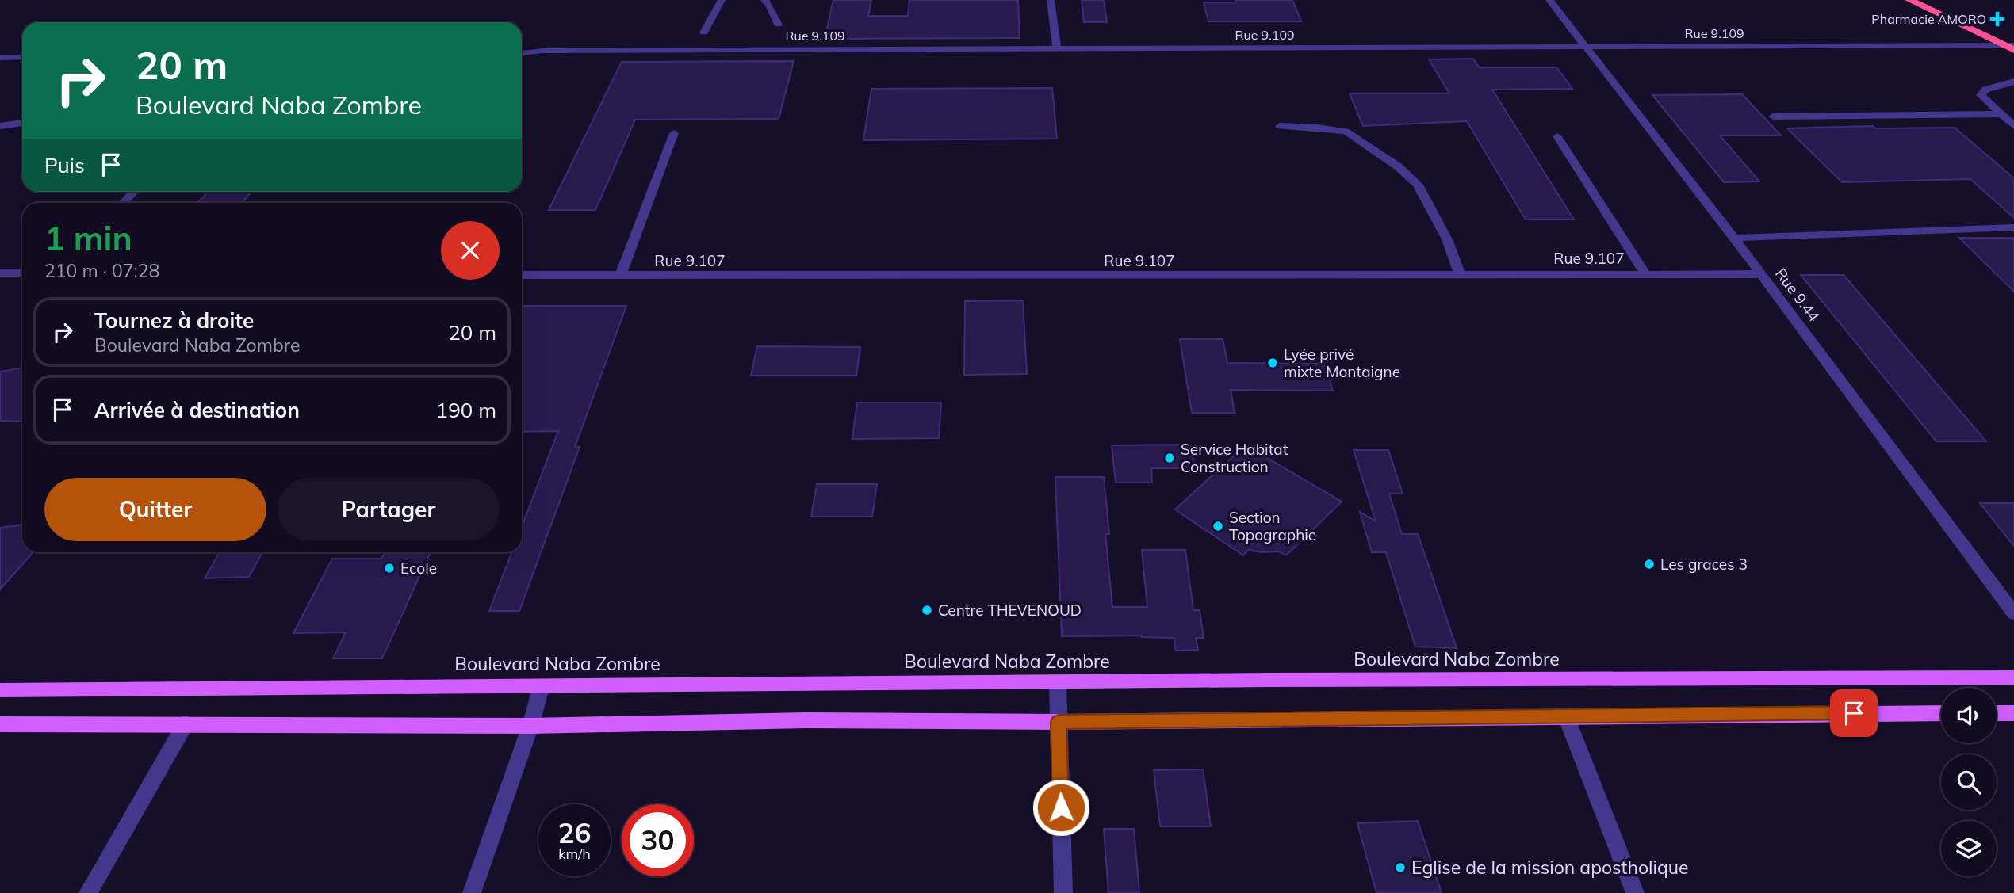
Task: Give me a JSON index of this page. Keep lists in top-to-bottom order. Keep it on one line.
{"streets":{"main road":["Boulevard Naba Zombre"],"street":["Rue 9.109","Rue 9.107","Rue 9.44"]},"crossings":[["Rue 9.109","Rue 9.44"],["Rue 9.107","Rue 9.44"]],"places":{"health":["Pharmacie AMORO"],"other":["Lyée privé mixte Montaigne","Service Habitat Construction","Section Topographie","Les graces 3","Ecole","Centre THEVENOUD","Eglise de la mission apostholique"]},"page":{"turn":["20 m","Boulevard Naba Zombre"],"then":"Puis","heading":["1 min","210 m · 07:28"],"list":[{"name":"Tournez à droite","note":"Boulevard Naba Zombre","value":"20 m"},{"name":"Arrivée à destination","value":"190 m"}],"buttons":["Quitter","Partager"],"speed":"26 km/h","limit":"30"}}
